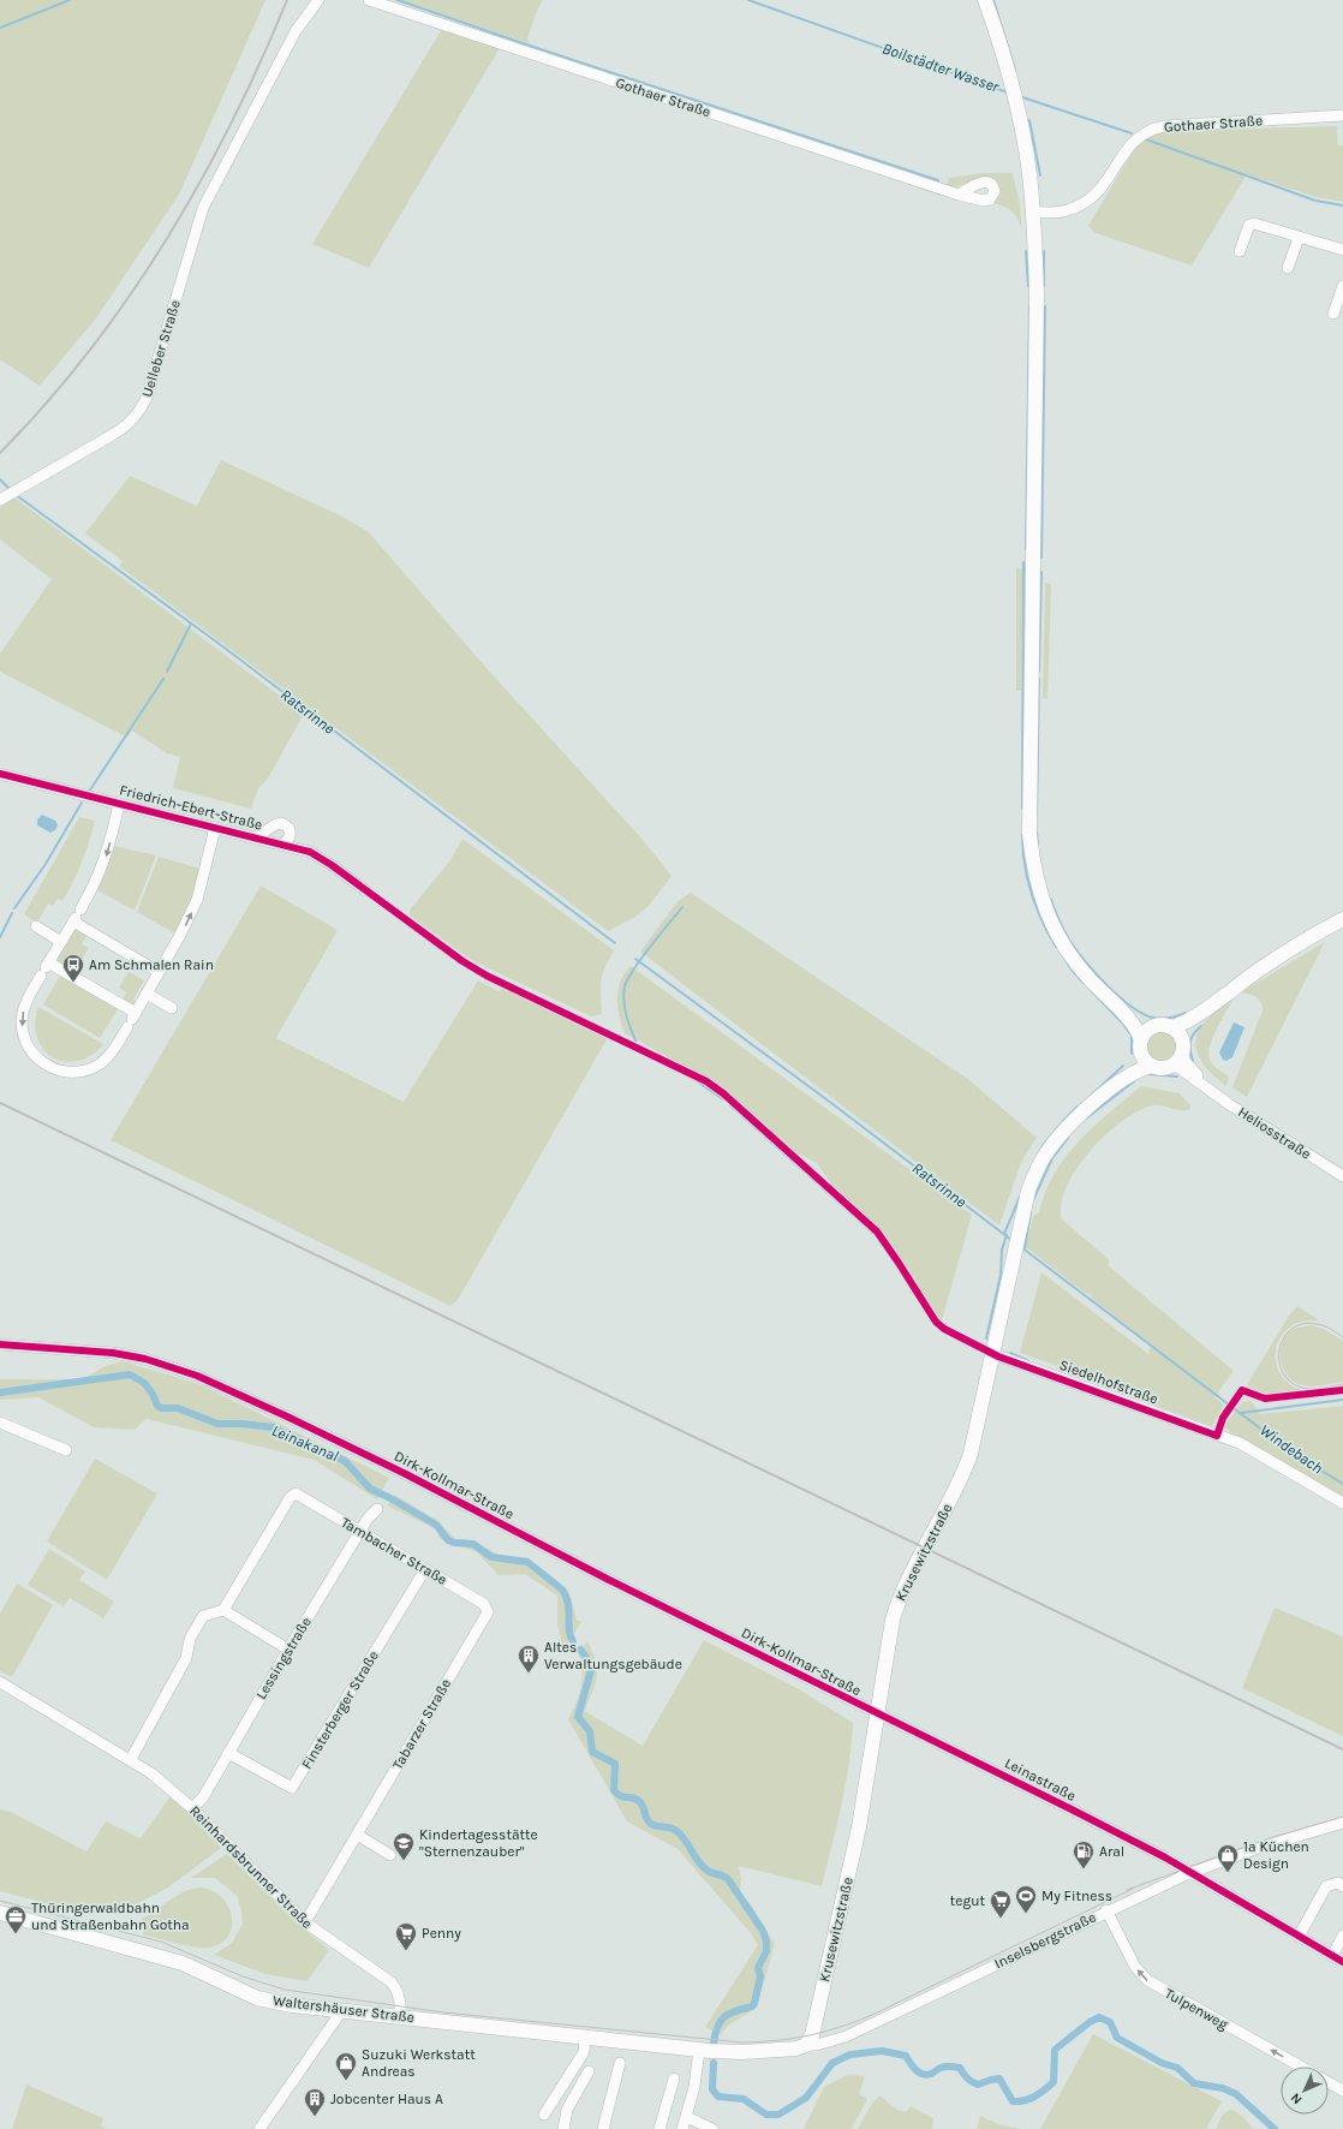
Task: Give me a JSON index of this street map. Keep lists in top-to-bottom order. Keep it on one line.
{"streets":{"main road":["Krusewitzstraße","Waltershäuser Straße"],"street":["Gothaer Straße","Uelleber Straße","Friedrich-Ebert-Straße","Heliosstraße","Siedelhofstraße","Dirk-Kollmar-Straße","Tambacher Straße","Lessingstraße","Finsterberger Straße","Tabarzer Straße","Leinastraße","Reinhardsbrunner Straße","Inselsbergstraße","Tulpenweg"]},"crossings":[["Siedelhofstraße","Krusewitzstraße"],["Dirk-Kollmar-Straße","Krusewitzstraße"],["Dirk-Kollmar-Straße","Leinastraße"],["Tambacher Straße","Lessingstraße"],["Tambacher Straße","Finsterberger Straße"],["Tambacher Straße","Tabarzer Straße"],["Krusewitzstraße","Leinastraße"],["Krusewitzstraße","Inselsbergstraße"],["Krusewitzstraße","Waltershäuser Straße"],["Lessingstraße","Finsterberger Straße"],["Lessingstraße","Reinhardsbrunner Straße"],["Tabarzer Straße","Reinhardsbrunner Straße"],["Leinastraße","Inselsbergstraße"],["Reinhardsbrunner Straße","Waltershäuser Straße"],["Inselsbergstraße","Waltershäuser Straße"],["Inselsbergstraße","Tulpenweg"]],"one_way":["Tulpenweg"],"water":["Boilstädter Wasser","Ratsrinne","Leinakanal","Windebach"],"places":{"bus stop":["Am Schmalen Rain"],"building":["Altes Verwaltungsgebäude","Jobcenter Haus A"],"school or university":["Kindertagesstätte \"Sternenzauber\""],"fuel station":["Aral"],"shop":["1a Küchen Design","Suzuki Werkstatt Andreas"],"sports":["My Fitness"],"supermarket":["tegut","Penny"],"office":["Thüringerwaldbahn und Straßenbahn Gotha"]},"north":"bottom left"}
